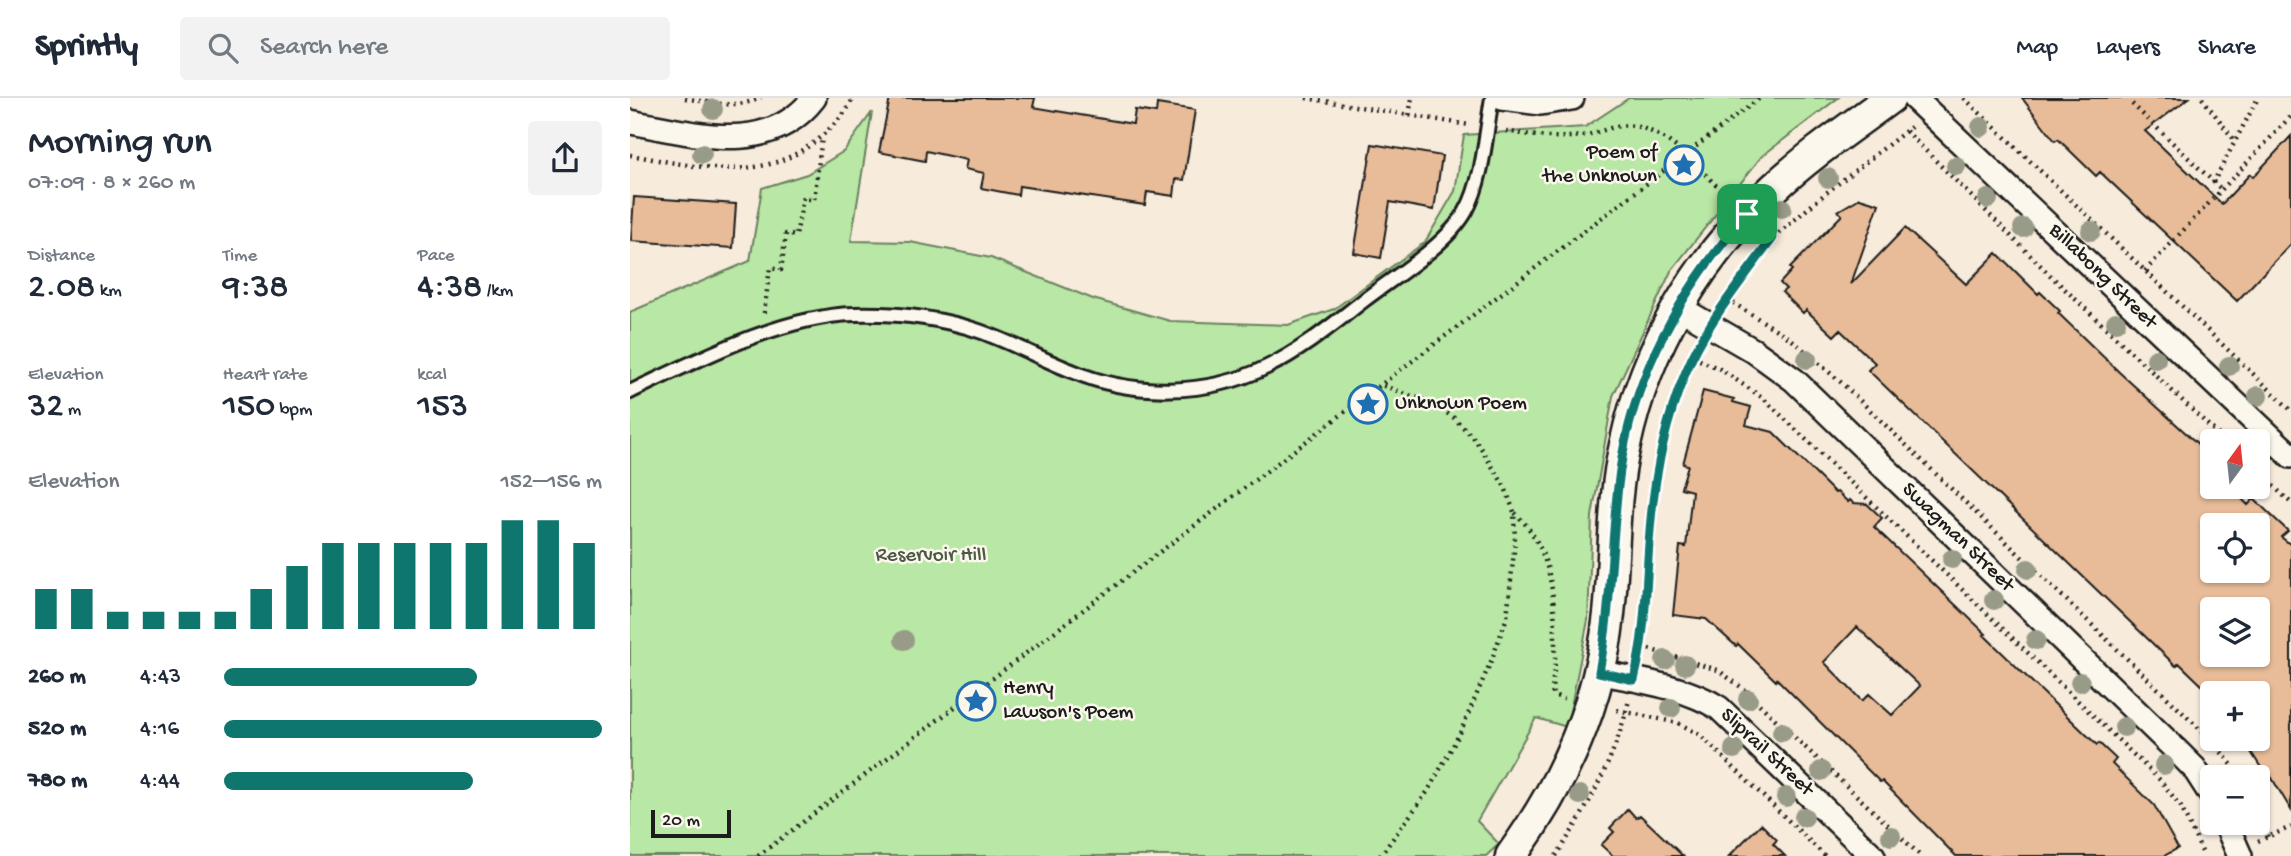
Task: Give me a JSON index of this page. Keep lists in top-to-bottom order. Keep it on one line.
{"streets":{"street":["Billabong Street","Swagman Street","Sliprail Street"]},"parks":["Reservoir Hill"],"places":{"place":["Poem of the Unknown","Unknown Poem","Henry Lawson's Poem"]},"scale_bar":"20 m","north":"top","page":{"header":"Sprintly","search":"Search here","nav":["Map","Layers","Share"],"heading":["Morning run","07:09 · 8 × 260 m"],"stats":[["Distance","2.08 km"],["Time","9:38"],["Pace","4:38 /km"],["Elevation","32 m"],["Heart rate","150 bpm"],["kcal","153"]],"map_buttons":["+","−"],"chart":["Elevation","152–156 m"],"list":[{"name":"260 m","note":"4:43"},{"name":"520 m","note":"4:16"},{"name":"780 m","note":"4:44"}],"scale":"20 m"}}
